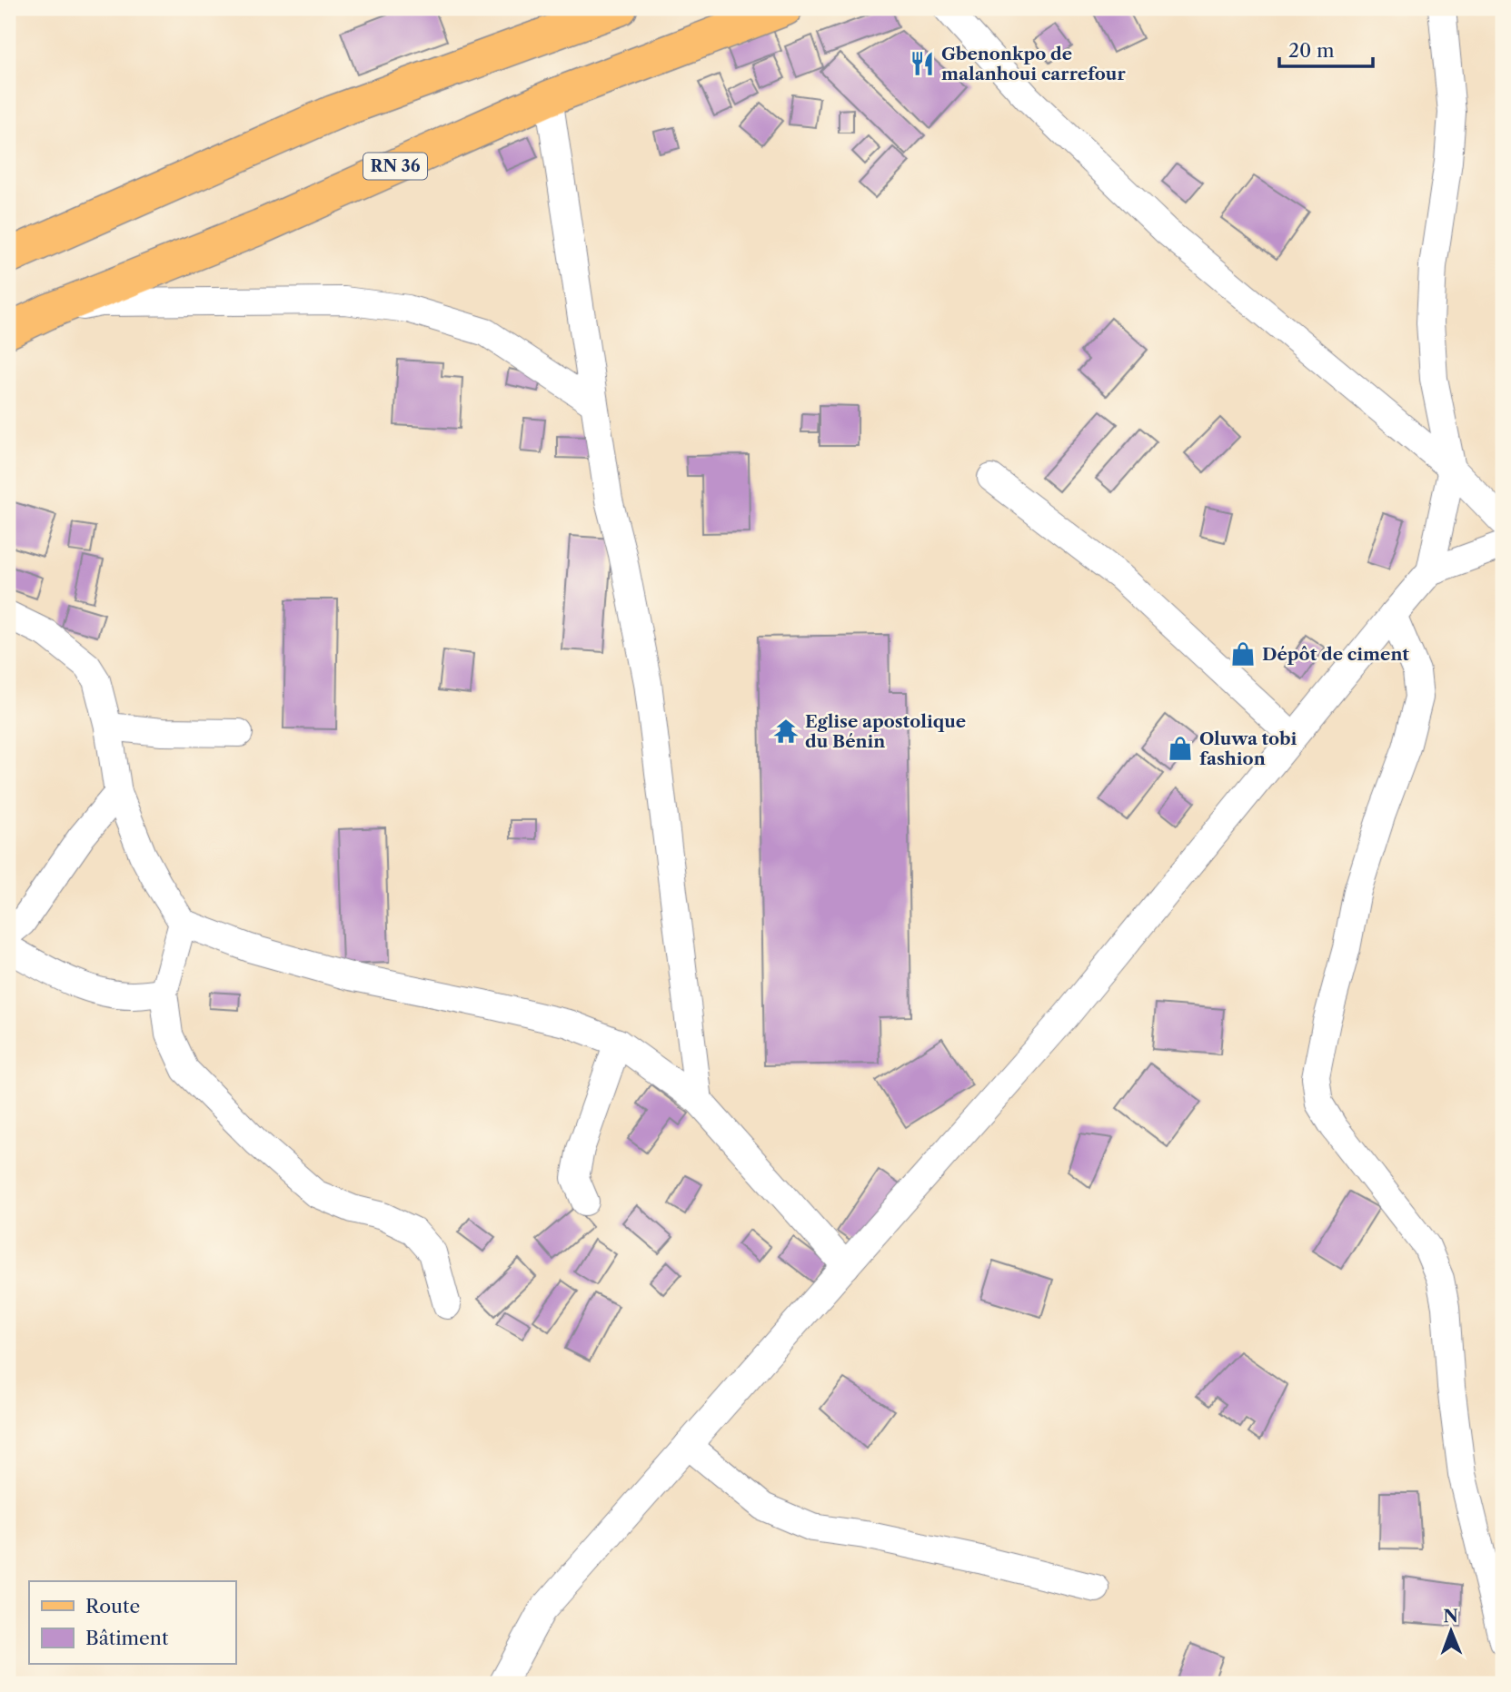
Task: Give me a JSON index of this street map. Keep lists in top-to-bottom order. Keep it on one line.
{"streets":{"main road":["RN 36"]},"places":{"restaurant":["Gbenonkpo de malanhoui carrefour"],"shop":["Dépôt de ciment","Oluwa tobi fashion"],"temple":["Eglise apostolique du Bénin"]},"legend":["Route","Bâtiment"],"scale_bar":"20 m","north":"top"}
